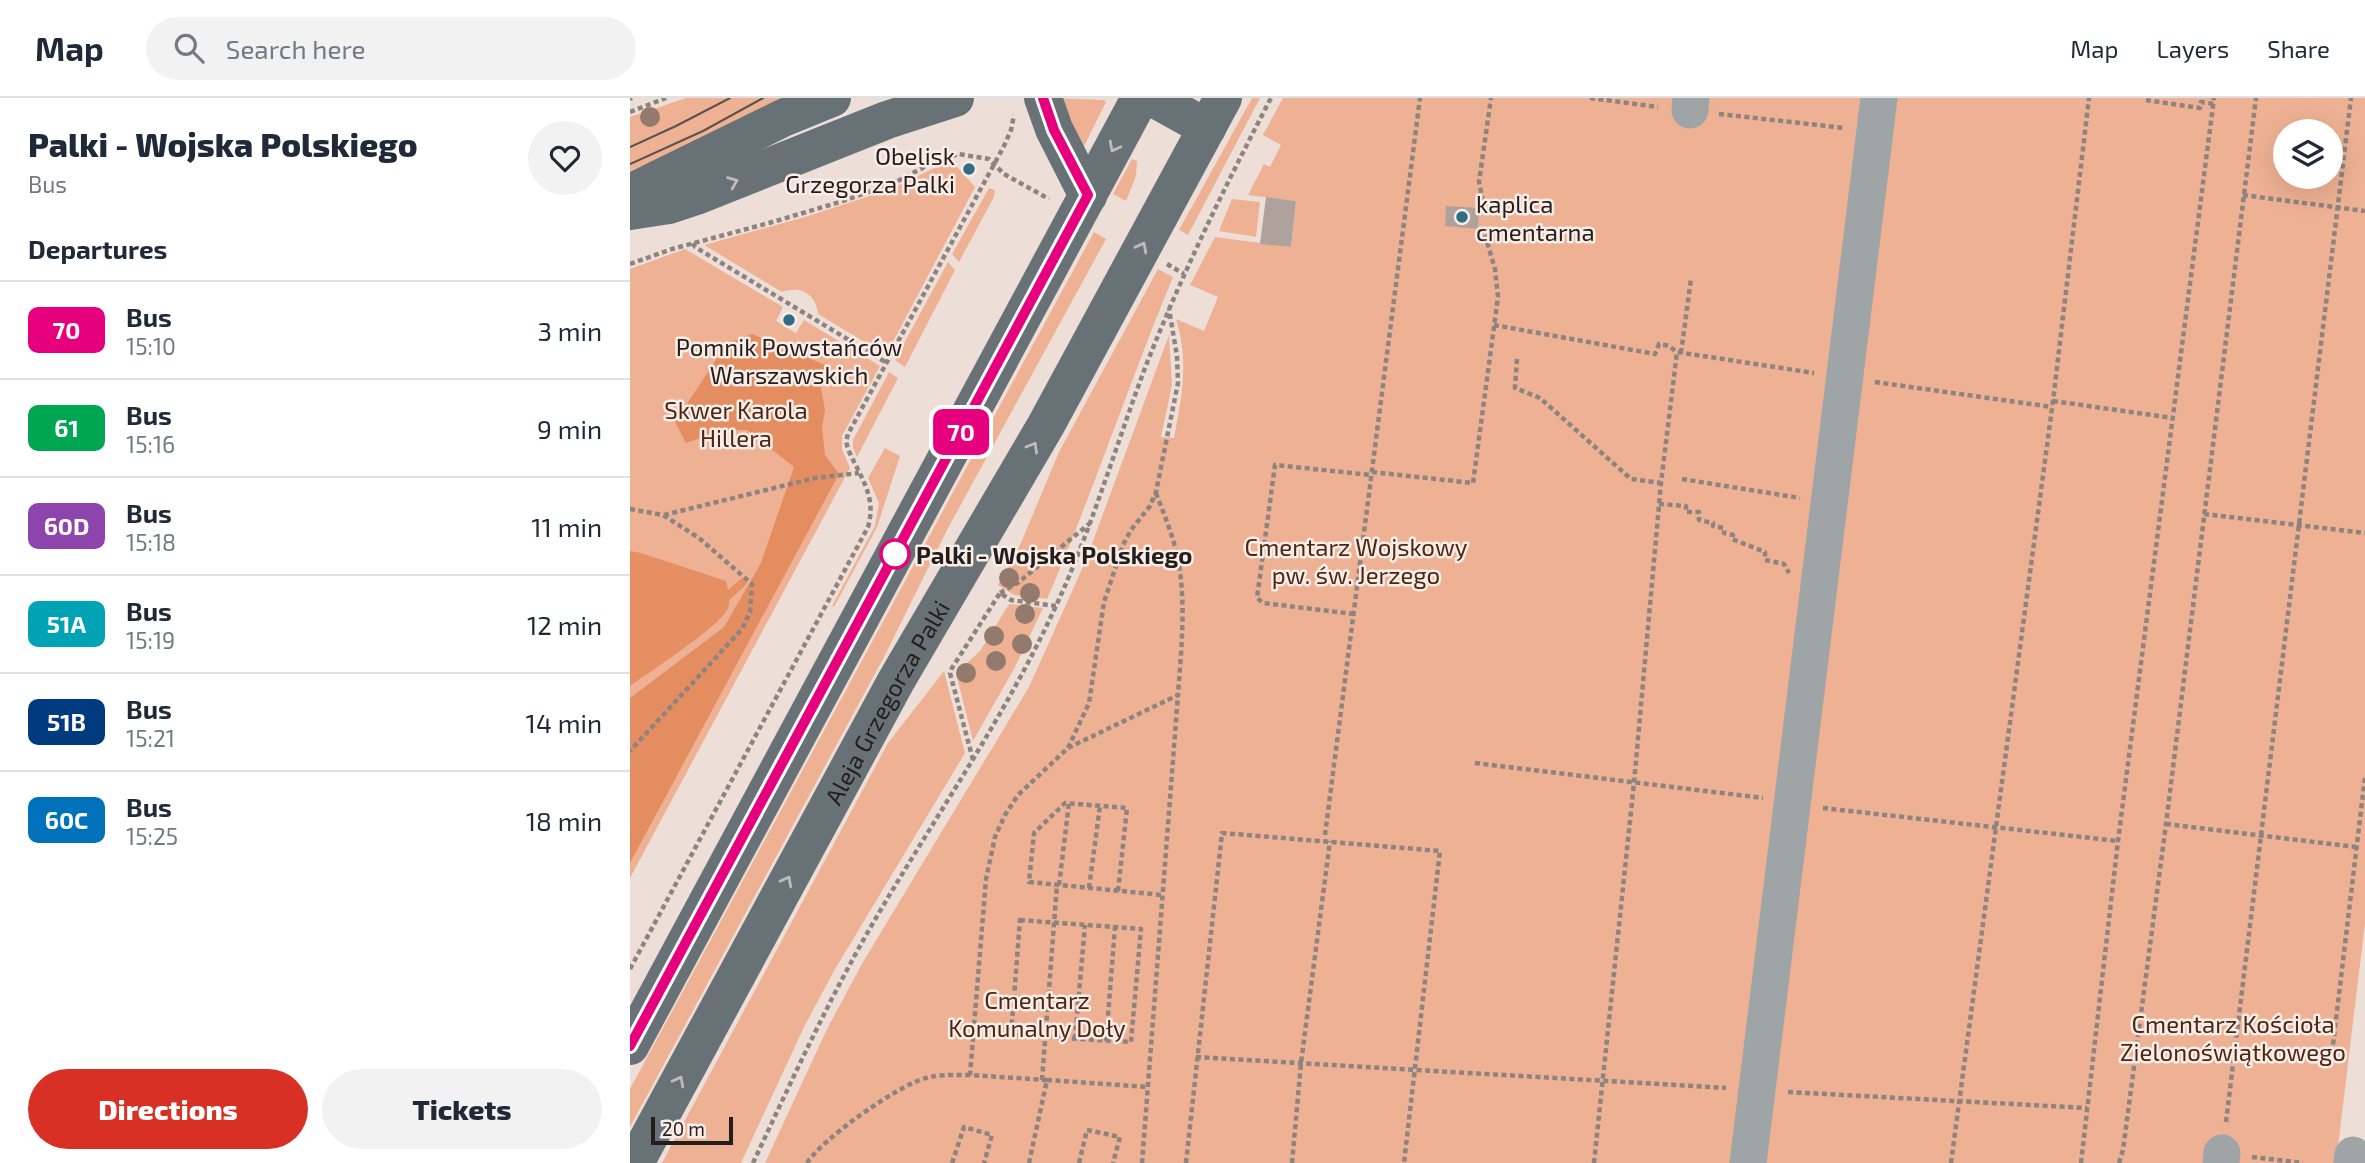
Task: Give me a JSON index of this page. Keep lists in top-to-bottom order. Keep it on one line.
{"streets":{"main road":["Aleja Grzegorza Palki"]},"parks":["Skwer Karola Hillera","Cmentarz Wojskowy pw. św. Jerzego","Cmentarz Komunalny Doły","Cmentarz Kościoła Zielonoświątkowego"],"places":["Obelisk Grzegorza Palki","kaplica cmentarna","Pomnik Powstańców Warszawskich","Palki - Wojska Polskiego"],"lines":["bus line 70"],"scale_bar":"20 m","page":{"header":"Map","search":"Search here","nav":["Map","Layers","Share"],"heading":[["Palki - Wojska Polskiego","Bus"],"Departures"],"on_map":"70","list":[{"mark":"70","name":"Bus","note":"15:10","value":"3 min"},{"mark":"61","name":"Bus","note":"15:16","value":"9 min"},{"mark":"60D","name":"Bus","note":"15:18","value":"11 min"},{"mark":"51A","name":"Bus","note":"15:19","value":"12 min"},{"mark":"51B","name":"Bus","note":"15:21","value":"14 min"},{"mark":"60C","name":"Bus","note":"15:25","value":"18 min"}],"buttons":["Directions","Tickets"],"scale":"20 m"}}
